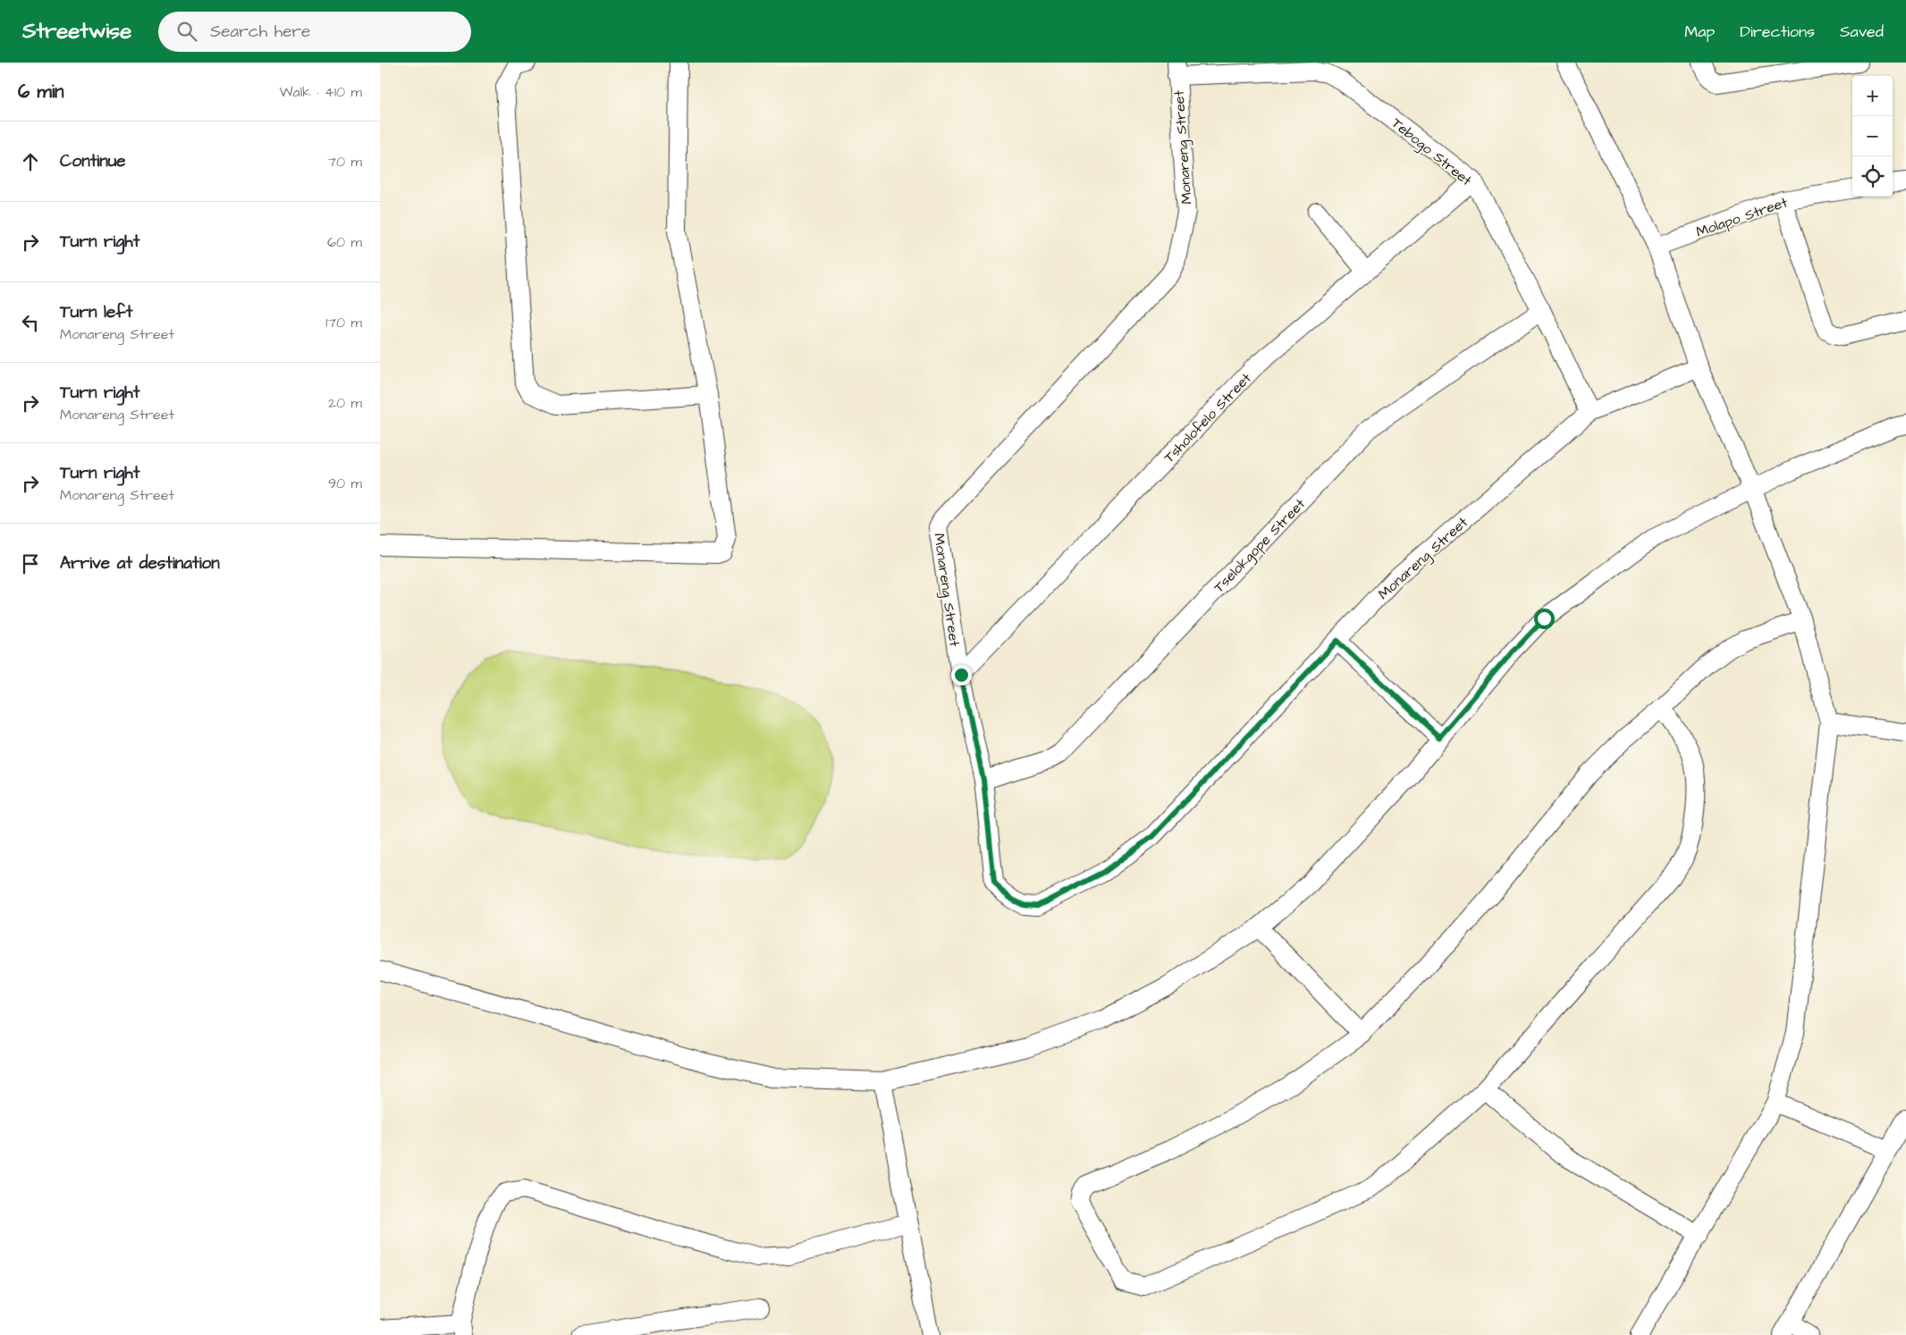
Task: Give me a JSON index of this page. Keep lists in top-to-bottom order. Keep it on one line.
{"streets":{"street":["Monareng Street","Tebogo Street","Molapo Street","Tsholofelo Street","Tselokgope Street"]},"crossings":[["Monareng Street","Tebogo Street"],["Monareng Street","Tsholofelo Street"],["Monareng Street","Tselokgope Street"],["Tebogo Street","Tsholofelo Street"],["Tebogo Street","Tselokgope Street"]],"page":{"header":"Streetwise","search":"Search here","nav":["Map","Directions","Saved"],"heading":["6 min","Walk · 410 m"],"map_buttons":["+","−"],"list":[["Continue","70 m"],["Turn right","60 m"],["Turn left","Monareng Street","170 m"],["Turn right","Monareng Street","20 m"],["Turn right","Monareng Street","90 m"],"Arrive at destination"]}}
